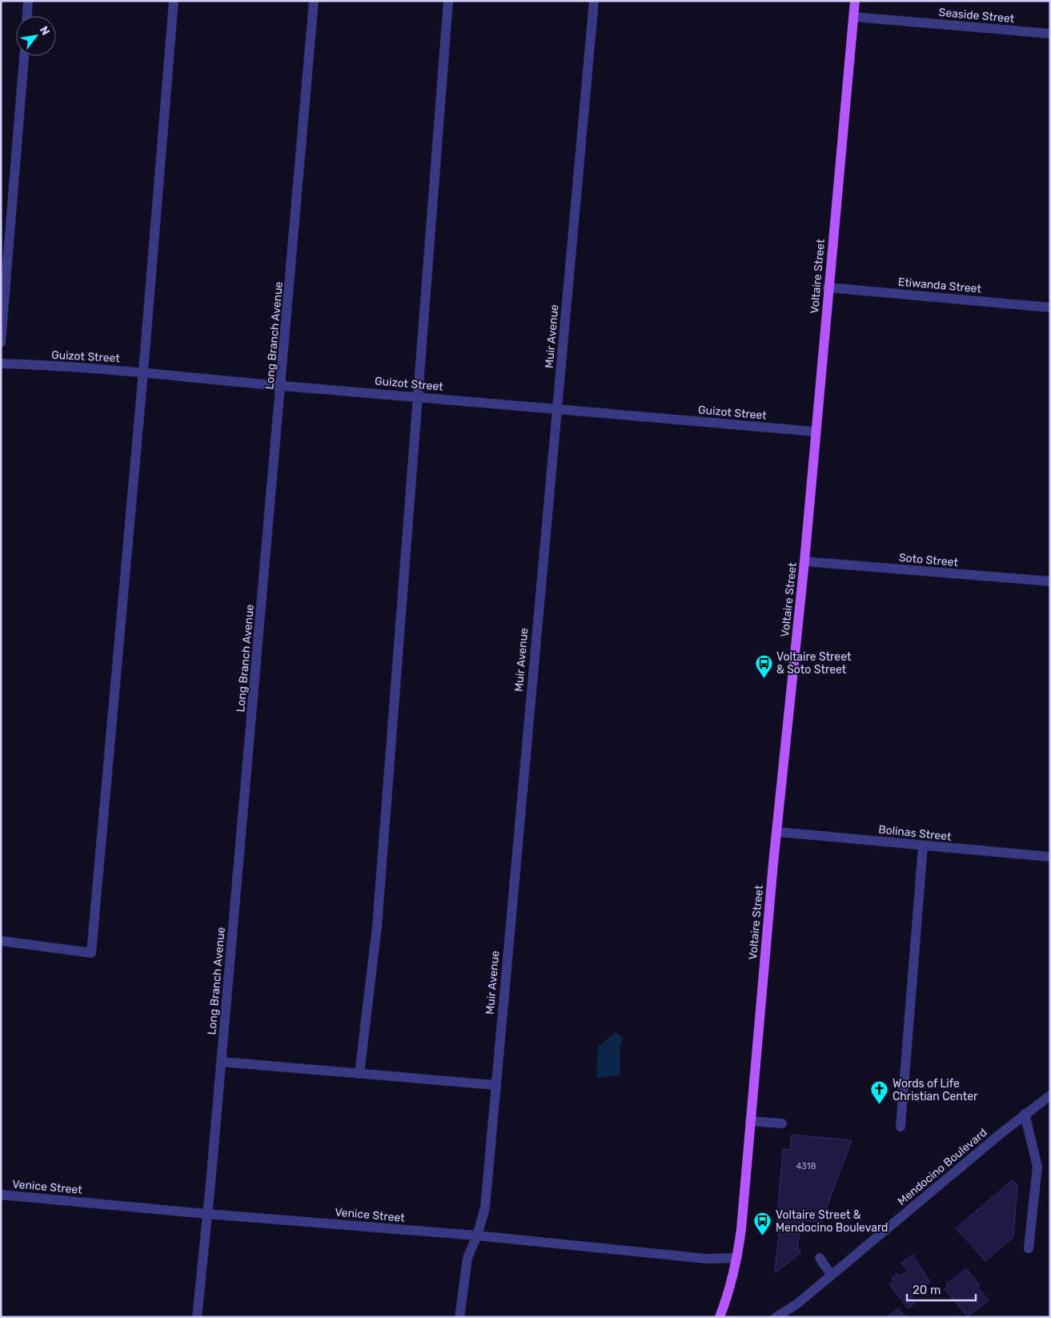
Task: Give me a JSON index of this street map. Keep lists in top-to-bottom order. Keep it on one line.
{"streets":{"main road":["Voltaire Street"],"street":["Seaside Street","Etiwanda Street","Long Branch Avenue","Muir Avenue","Guizot Street","Soto Street","Bolinas Street","Mendocino Boulevard","Venice Street"]},"crossings":[["Seaside Street","Voltaire Street"],["Voltaire Street","Etiwanda Street"],["Voltaire Street","Guizot Street"],["Voltaire Street","Soto Street"],["Voltaire Street","Bolinas Street"],["Voltaire Street","Venice Street"],["Long Branch Avenue","Guizot Street"],["Long Branch Avenue","Venice Street"],["Muir Avenue","Guizot Street"],["Muir Avenue","Venice Street"]],"places":{"bus stop":["Voltaire Street & Soto Street","Voltaire Street & Mendocino Boulevard"],"church":["Words of Life Christian Center"]},"house_numbers":["4318"],"scale_bar":"20 m","north":"top right"}
